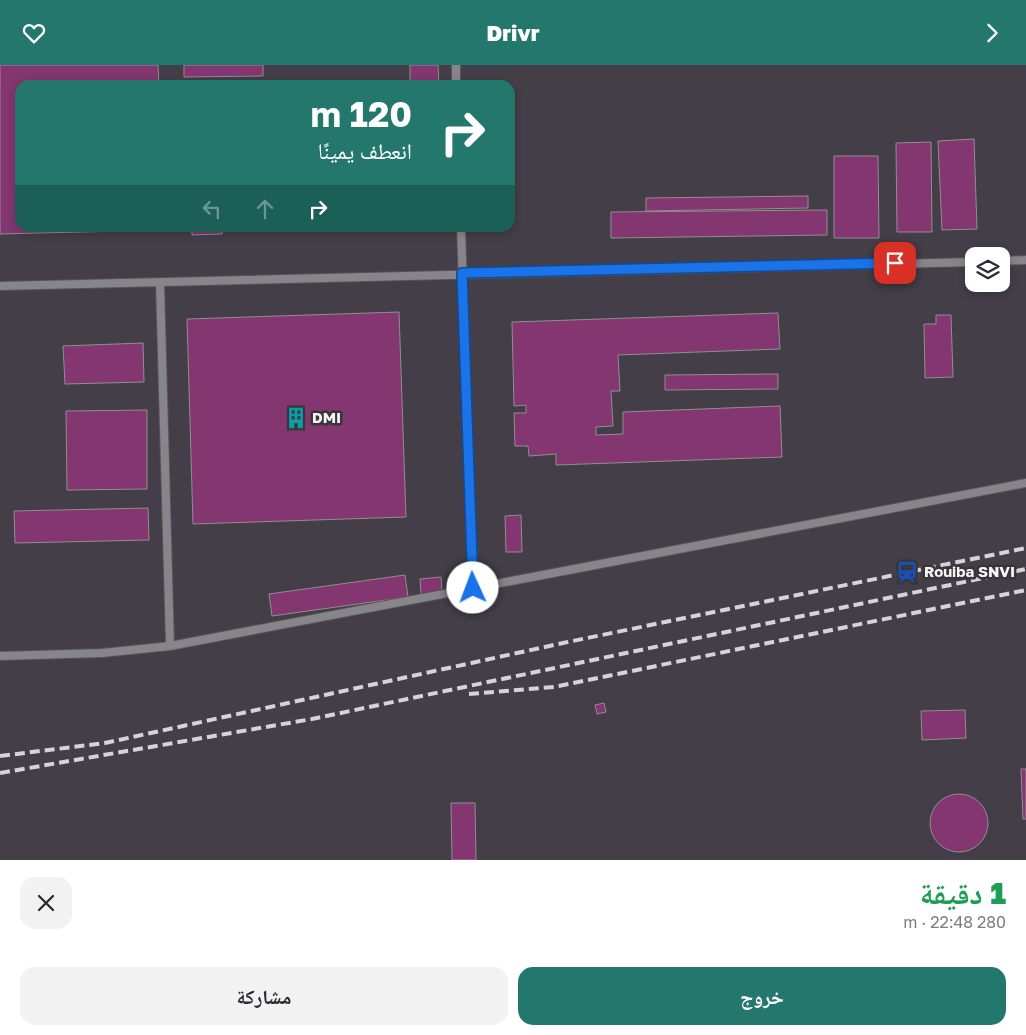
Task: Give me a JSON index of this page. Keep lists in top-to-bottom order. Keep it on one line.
{"places":{"building":["DMI"],"station":["Rouiba SNVI"]},"page":{"header":"Drivr","turn":["120 m","انعطف يمينًا"],"heading":["1 دقيقة","280 m · 22:48"],"buttons":["خروج","مشاركة"]}}
